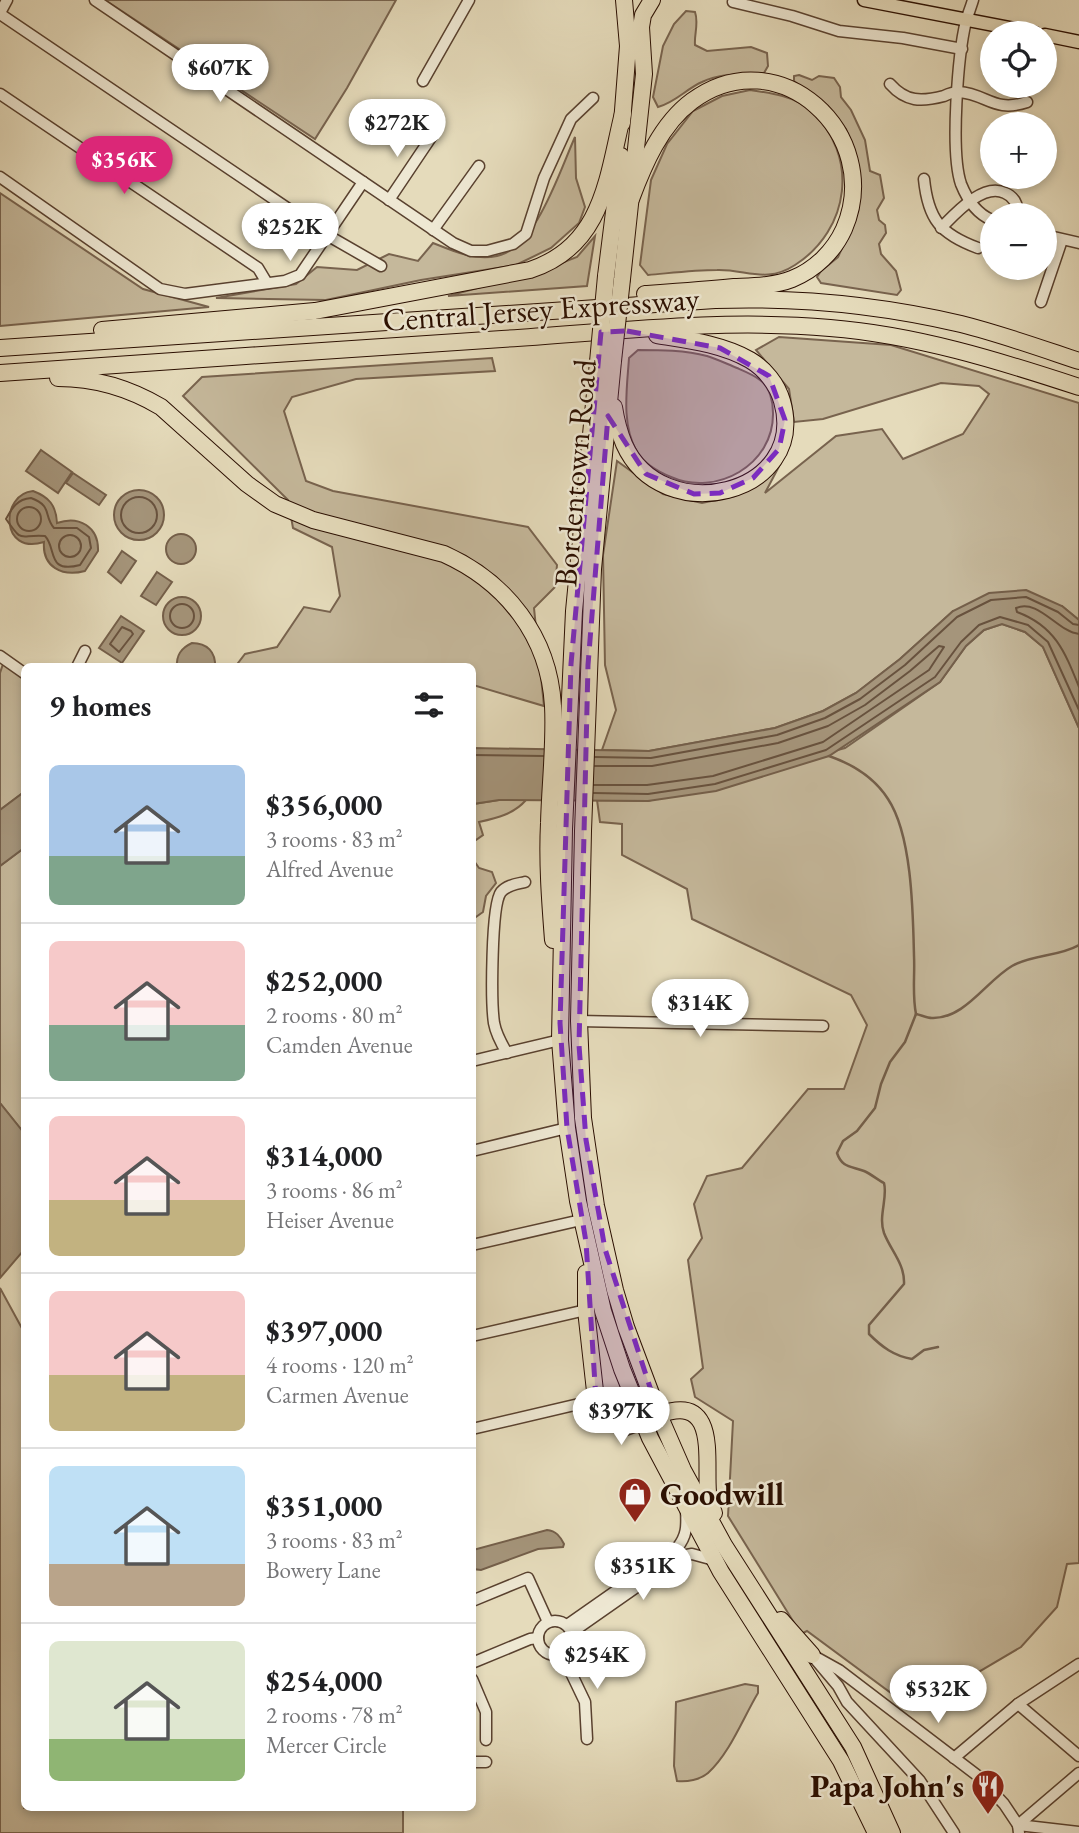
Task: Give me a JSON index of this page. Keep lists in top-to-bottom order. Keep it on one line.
{"streets":{"highway":["Central Jersey Expressway","Bordentown Road"]},"places":{"shop":["Goodwill"],"restaurant":["Papa John's"]},"page":{"map_buttons":["+","−"],"price":["$607K","$272K","$356K","$252K","$314K","$397K","$351K","$254K","$532K"],"heading":"9 homes","list":[{"name":"$356,000","note":"3 rooms · 83 m² · Alfred Avenue"},{"name":"$252,000","note":"2 rooms · 80 m² · Camden Avenue"},{"name":"$314,000","note":"3 rooms · 86 m² · Heiser Avenue"},{"name":"$397,000","note":"4 rooms · 120 m² · Carmen Avenue"},{"name":"$351,000","note":"3 rooms · 83 m² · Bowery Lane"},{"name":"$254,000","note":"2 rooms · 78 m² · Mercer Circle"}]}}
